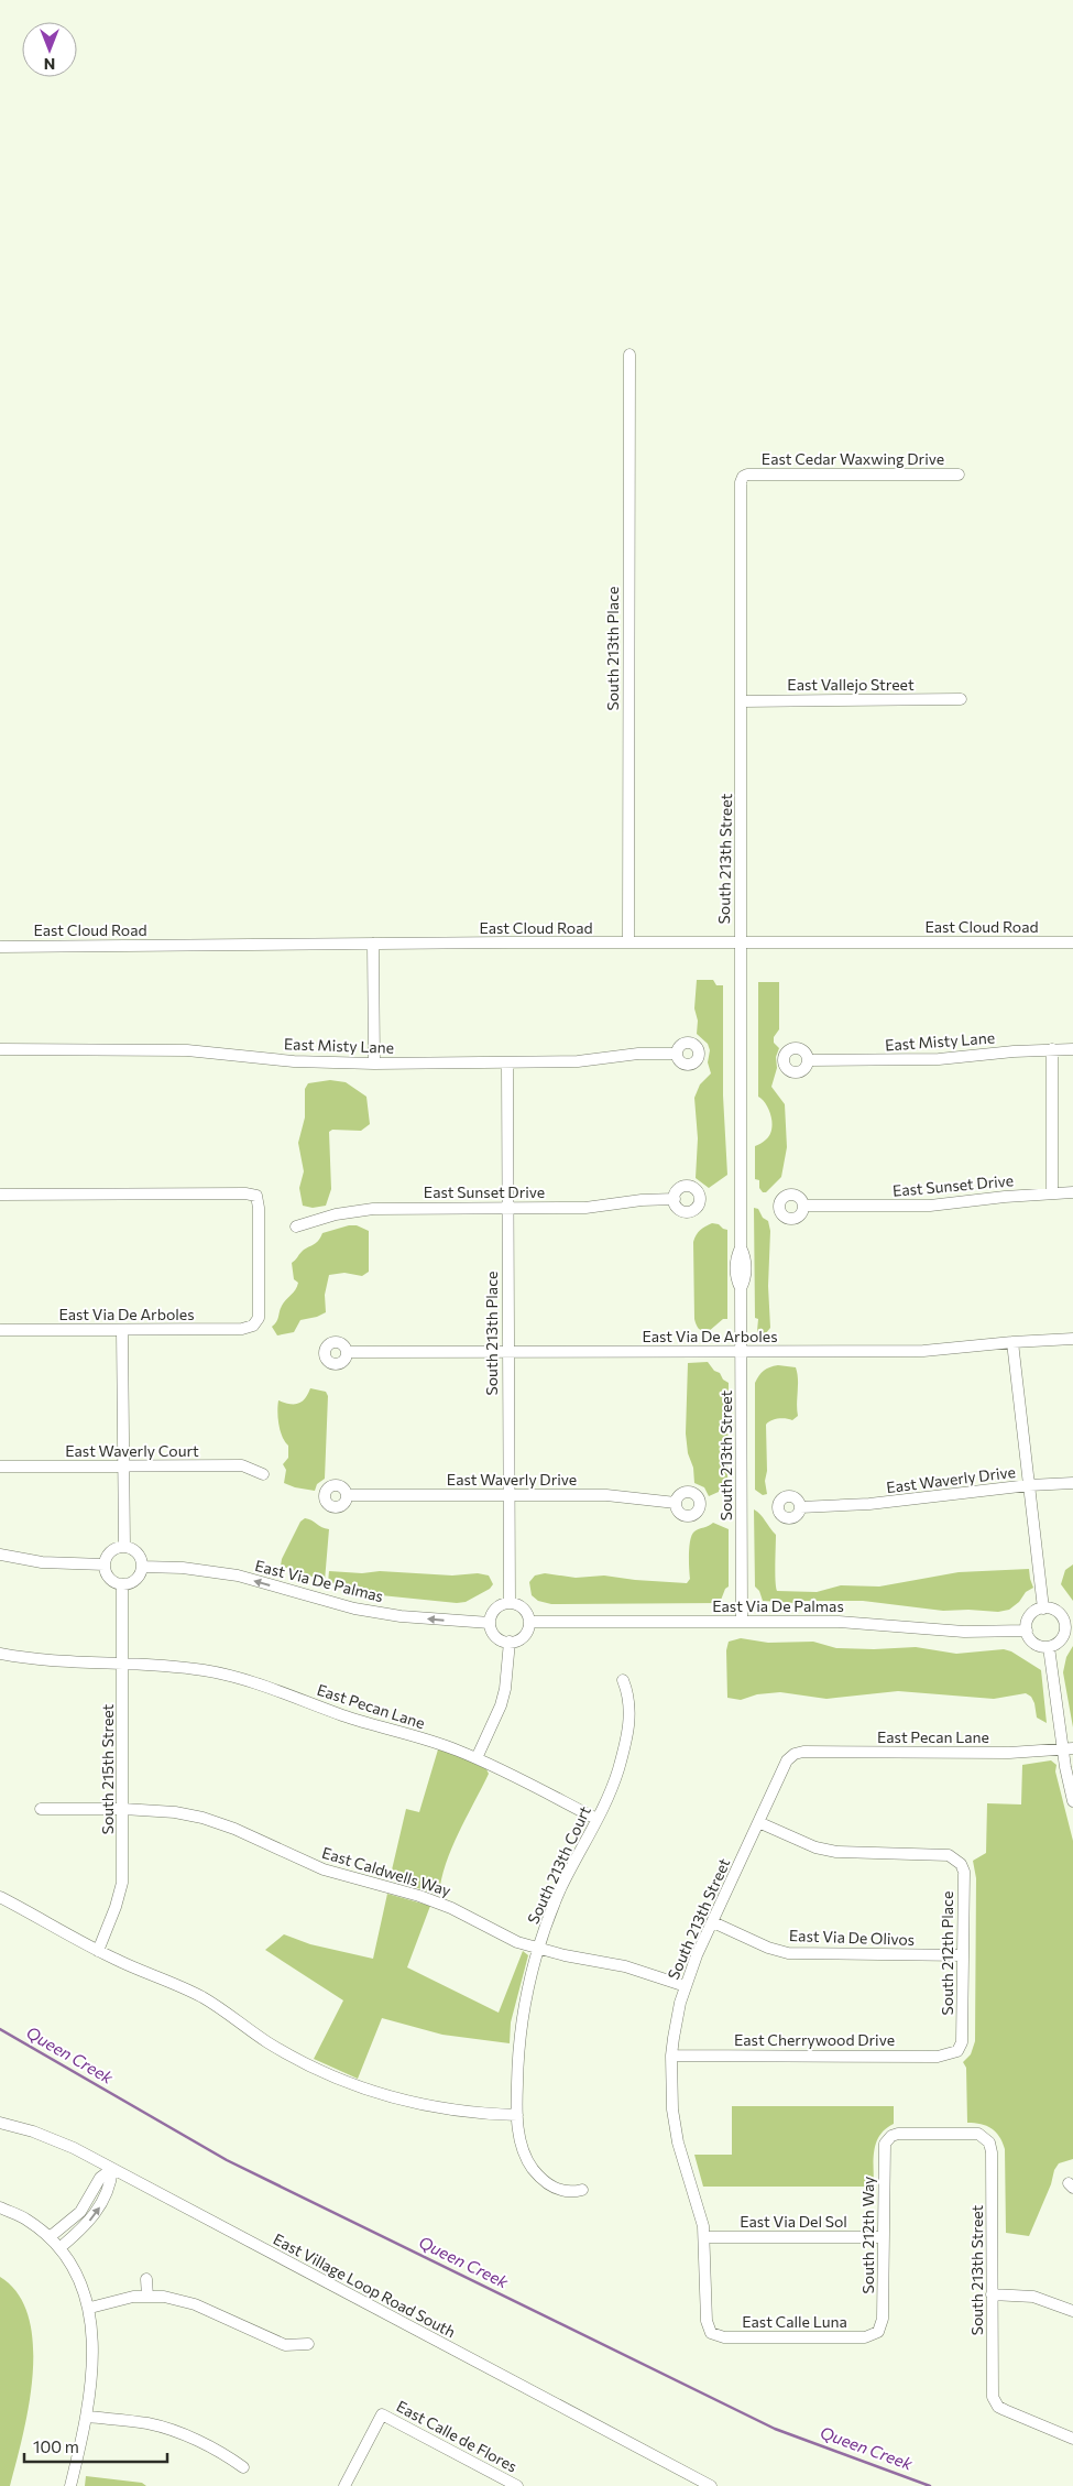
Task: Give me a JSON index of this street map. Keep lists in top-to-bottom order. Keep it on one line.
{"streets":{"street":["East Cedar Waxwing Drive","South 213th Place","East Vallejo Street","South 213th Street","East Cloud Road","East Misty Lane","East Sunset Drive","East Via De Arboles","East Waverly Court","East Waverly Drive","East Via De Palmas","East Pecan Lane","South 215th Street","South 213th Court","East Caldwells Way","East Via De Olivos","South 212th Place","East Cherrywood Drive","East Via Del Sol","South 212th Way","East Village Loop Road South","East Calle Luna","East Calle de Flores"]},"crossings":[["East Cedar Waxwing Drive","South 213th Street"],["South 213th Place","East Cloud Road"],["South 213th Place","East Misty Lane"],["South 213th Place","East Sunset Drive"],["South 213th Place","East Via De Arboles"],["South 213th Place","East Waverly Drive"],["South 213th Place","East Via De Palmas"],["East Vallejo Street","South 213th Street"],["South 213th Street","East Cloud Road"],["South 213th Street","East Via De Arboles"],["South 213th Street","East Via De Palmas"],["South 213th Street","East Pecan Lane"],["South 213th Street","East Caldwells Way"],["South 213th Street","East Via De Olivos"],["South 213th Street","South 212th Place"],["South 213th Street","East Cherrywood Drive"],["South 213th Street","East Via Del Sol"],["South 213th Street","South 212th Way"],["South 213th Street","East Calle Luna"],["East Via De Palmas","South 215th Street"],["East Pecan Lane","South 215th Street"],["East Pecan Lane","South 213th Court"],["South 215th Street","East Caldwells Way"],["South 213th Court","East Caldwells Way"],["East Via De Olivos","South 212th Place"],["South 212th Place","East Cherrywood Drive"],["East Via Del Sol","South 212th Way"],["South 212th Way","East Calle Luna"]],"one_way":["East Via De Palmas"],"water":["Queen Creek"],"scale_bar":"100 m","north":"bottom"}
